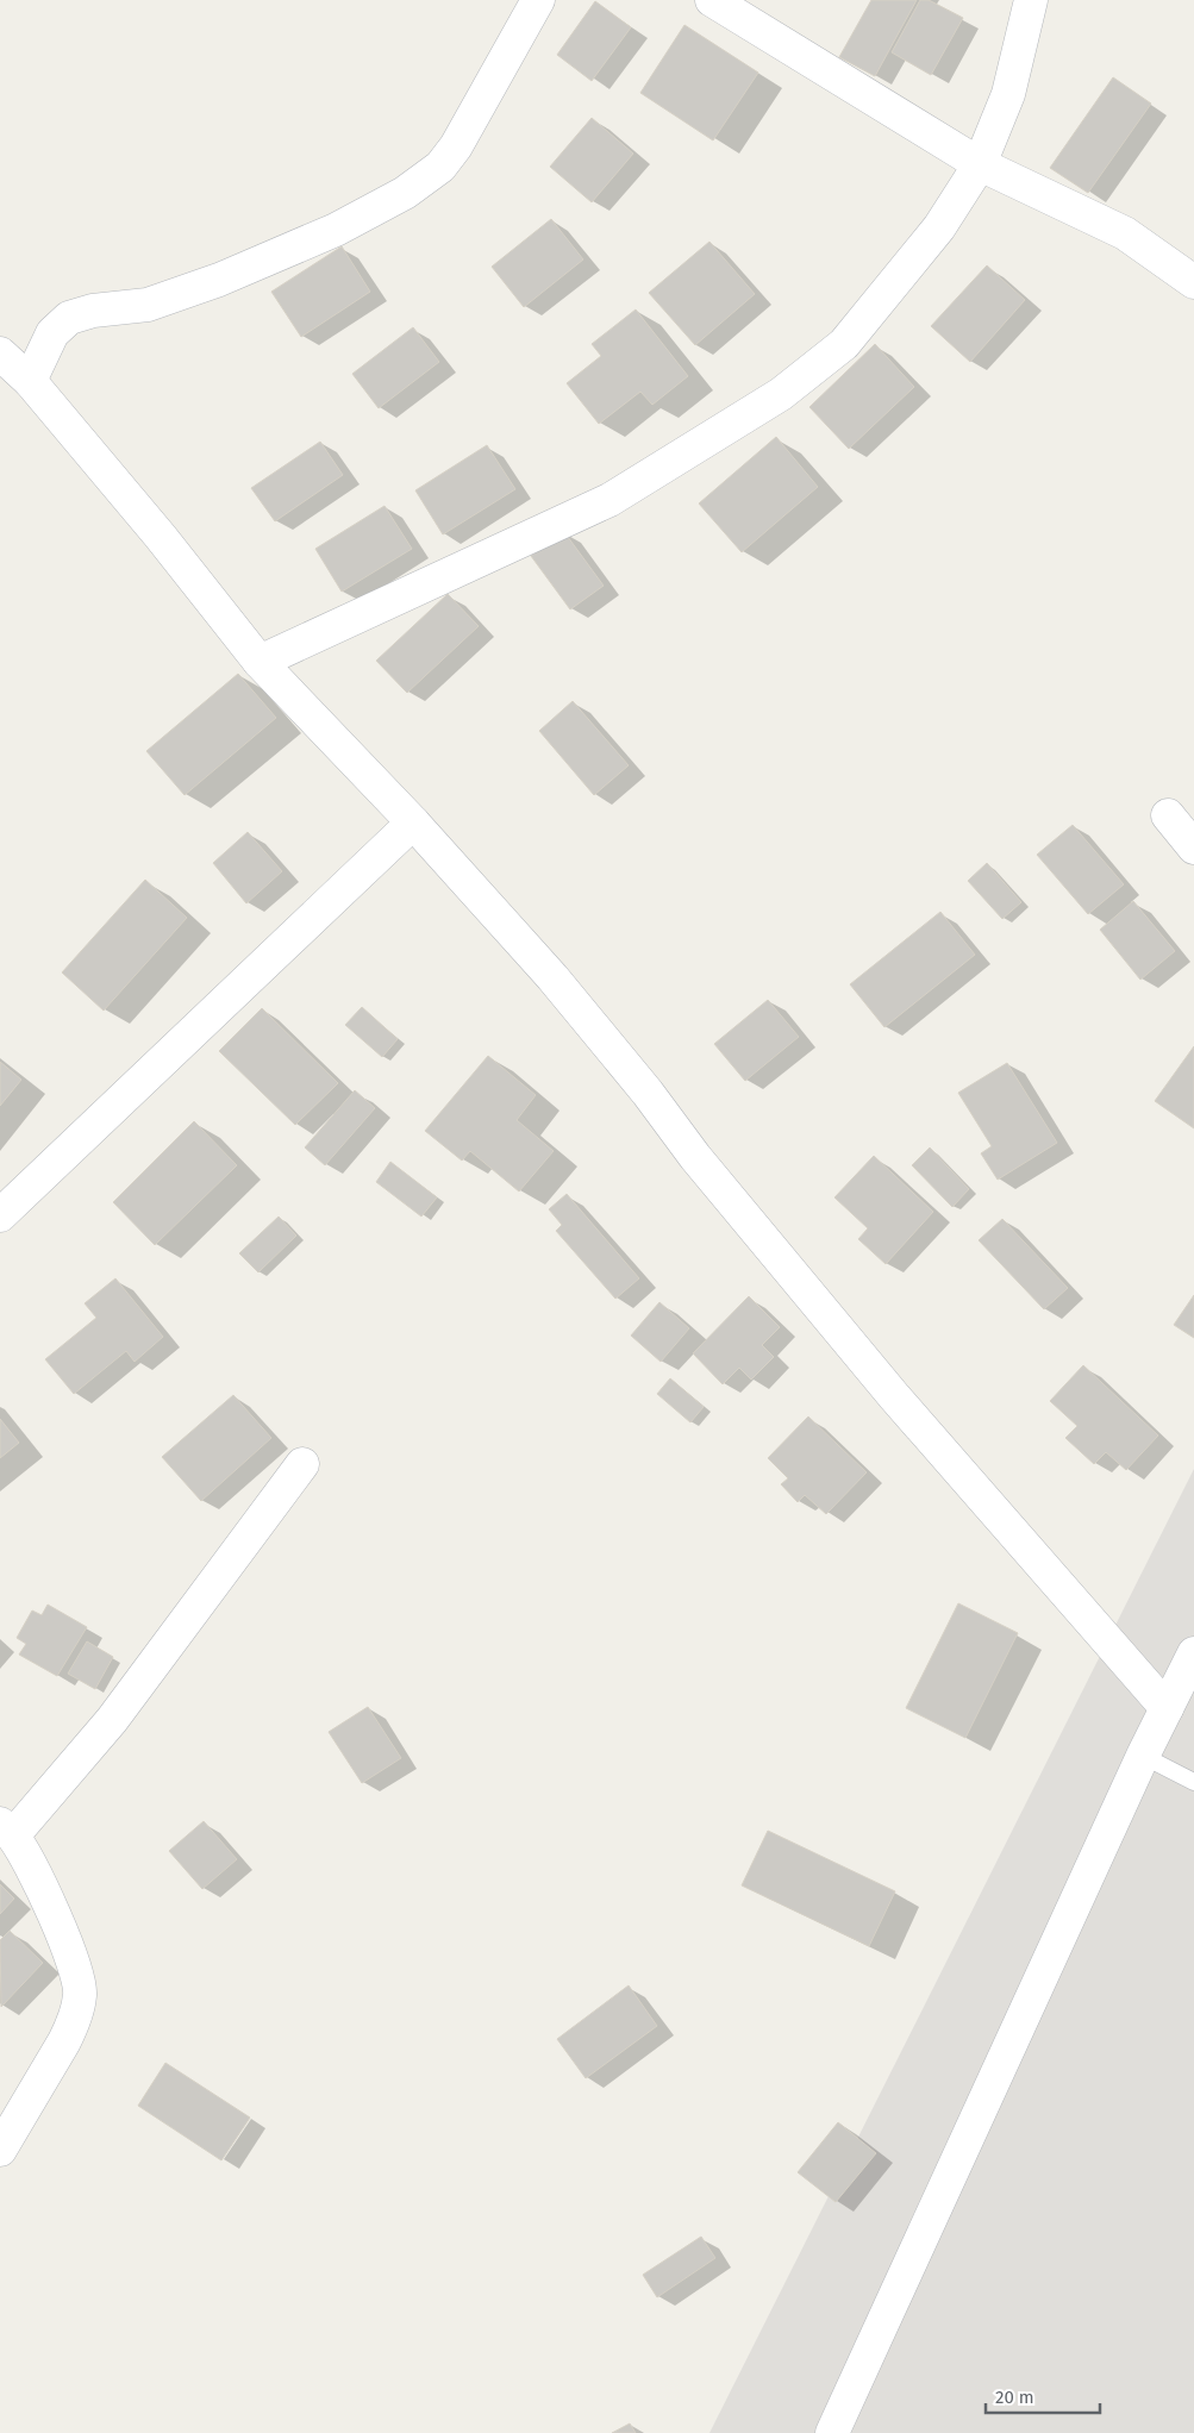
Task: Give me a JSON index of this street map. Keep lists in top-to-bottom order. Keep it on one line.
{"scale_bar":"20 m"}
